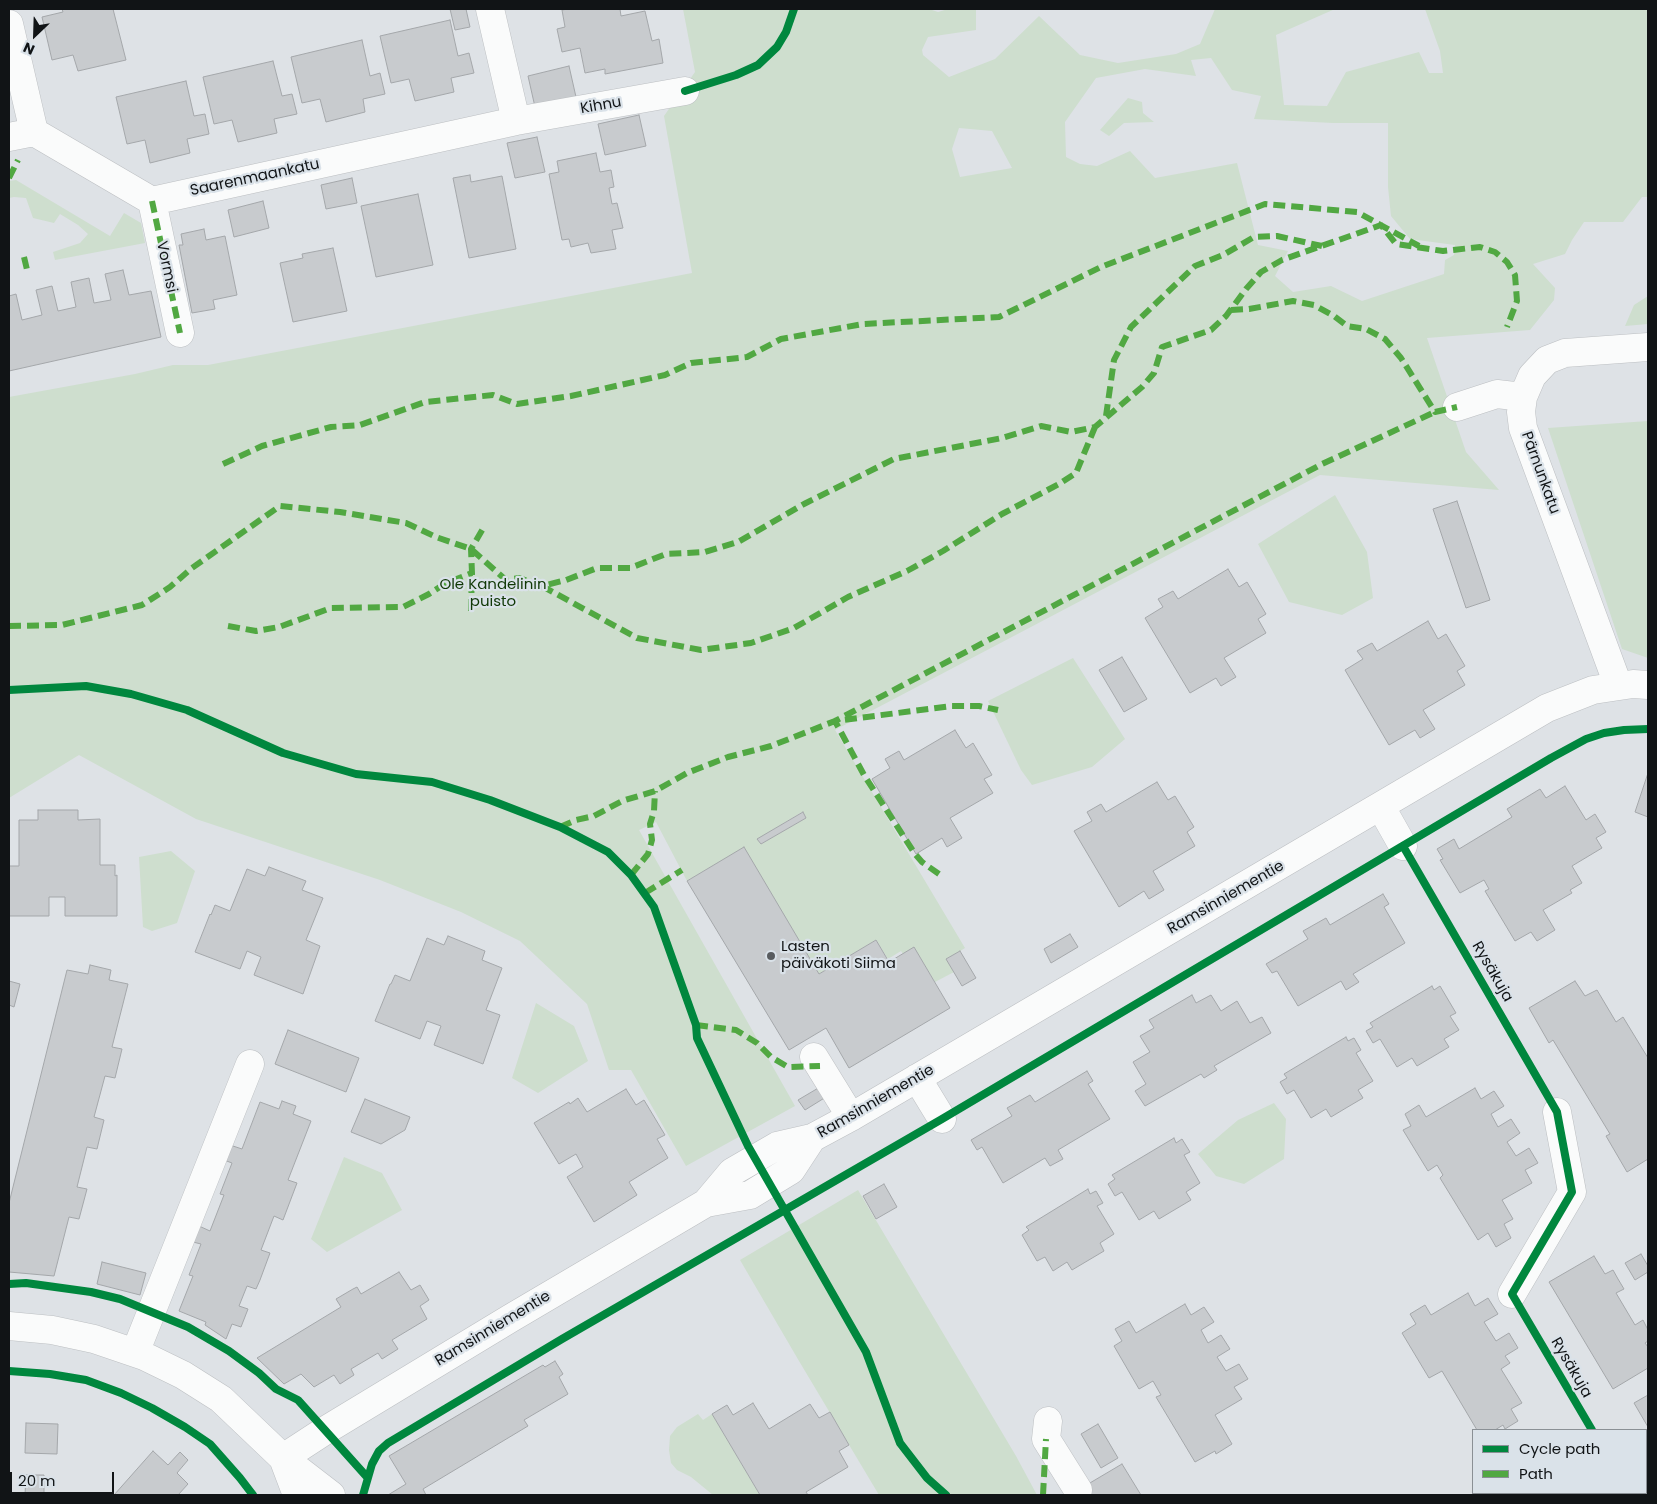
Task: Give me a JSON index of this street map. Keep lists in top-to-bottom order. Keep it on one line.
{"streets":{"street":["Kihnu","Saarenmaankatu","Vormsi","Pärnunkatu","Ramsinniementie"],"cycle path":["Rysäkuja"]},"crossings":[["Kihnu","Saarenmaankatu"],["Saarenmaankatu","Vormsi"],["Pärnunkatu","Ramsinniementie"]],"parks":["Ole Kandelinin puisto"],"places":["Lasten päiväkoti Siima"],"legend":["Cycle path","Path"],"scale_bar":"20 m","north":"bottom left"}
